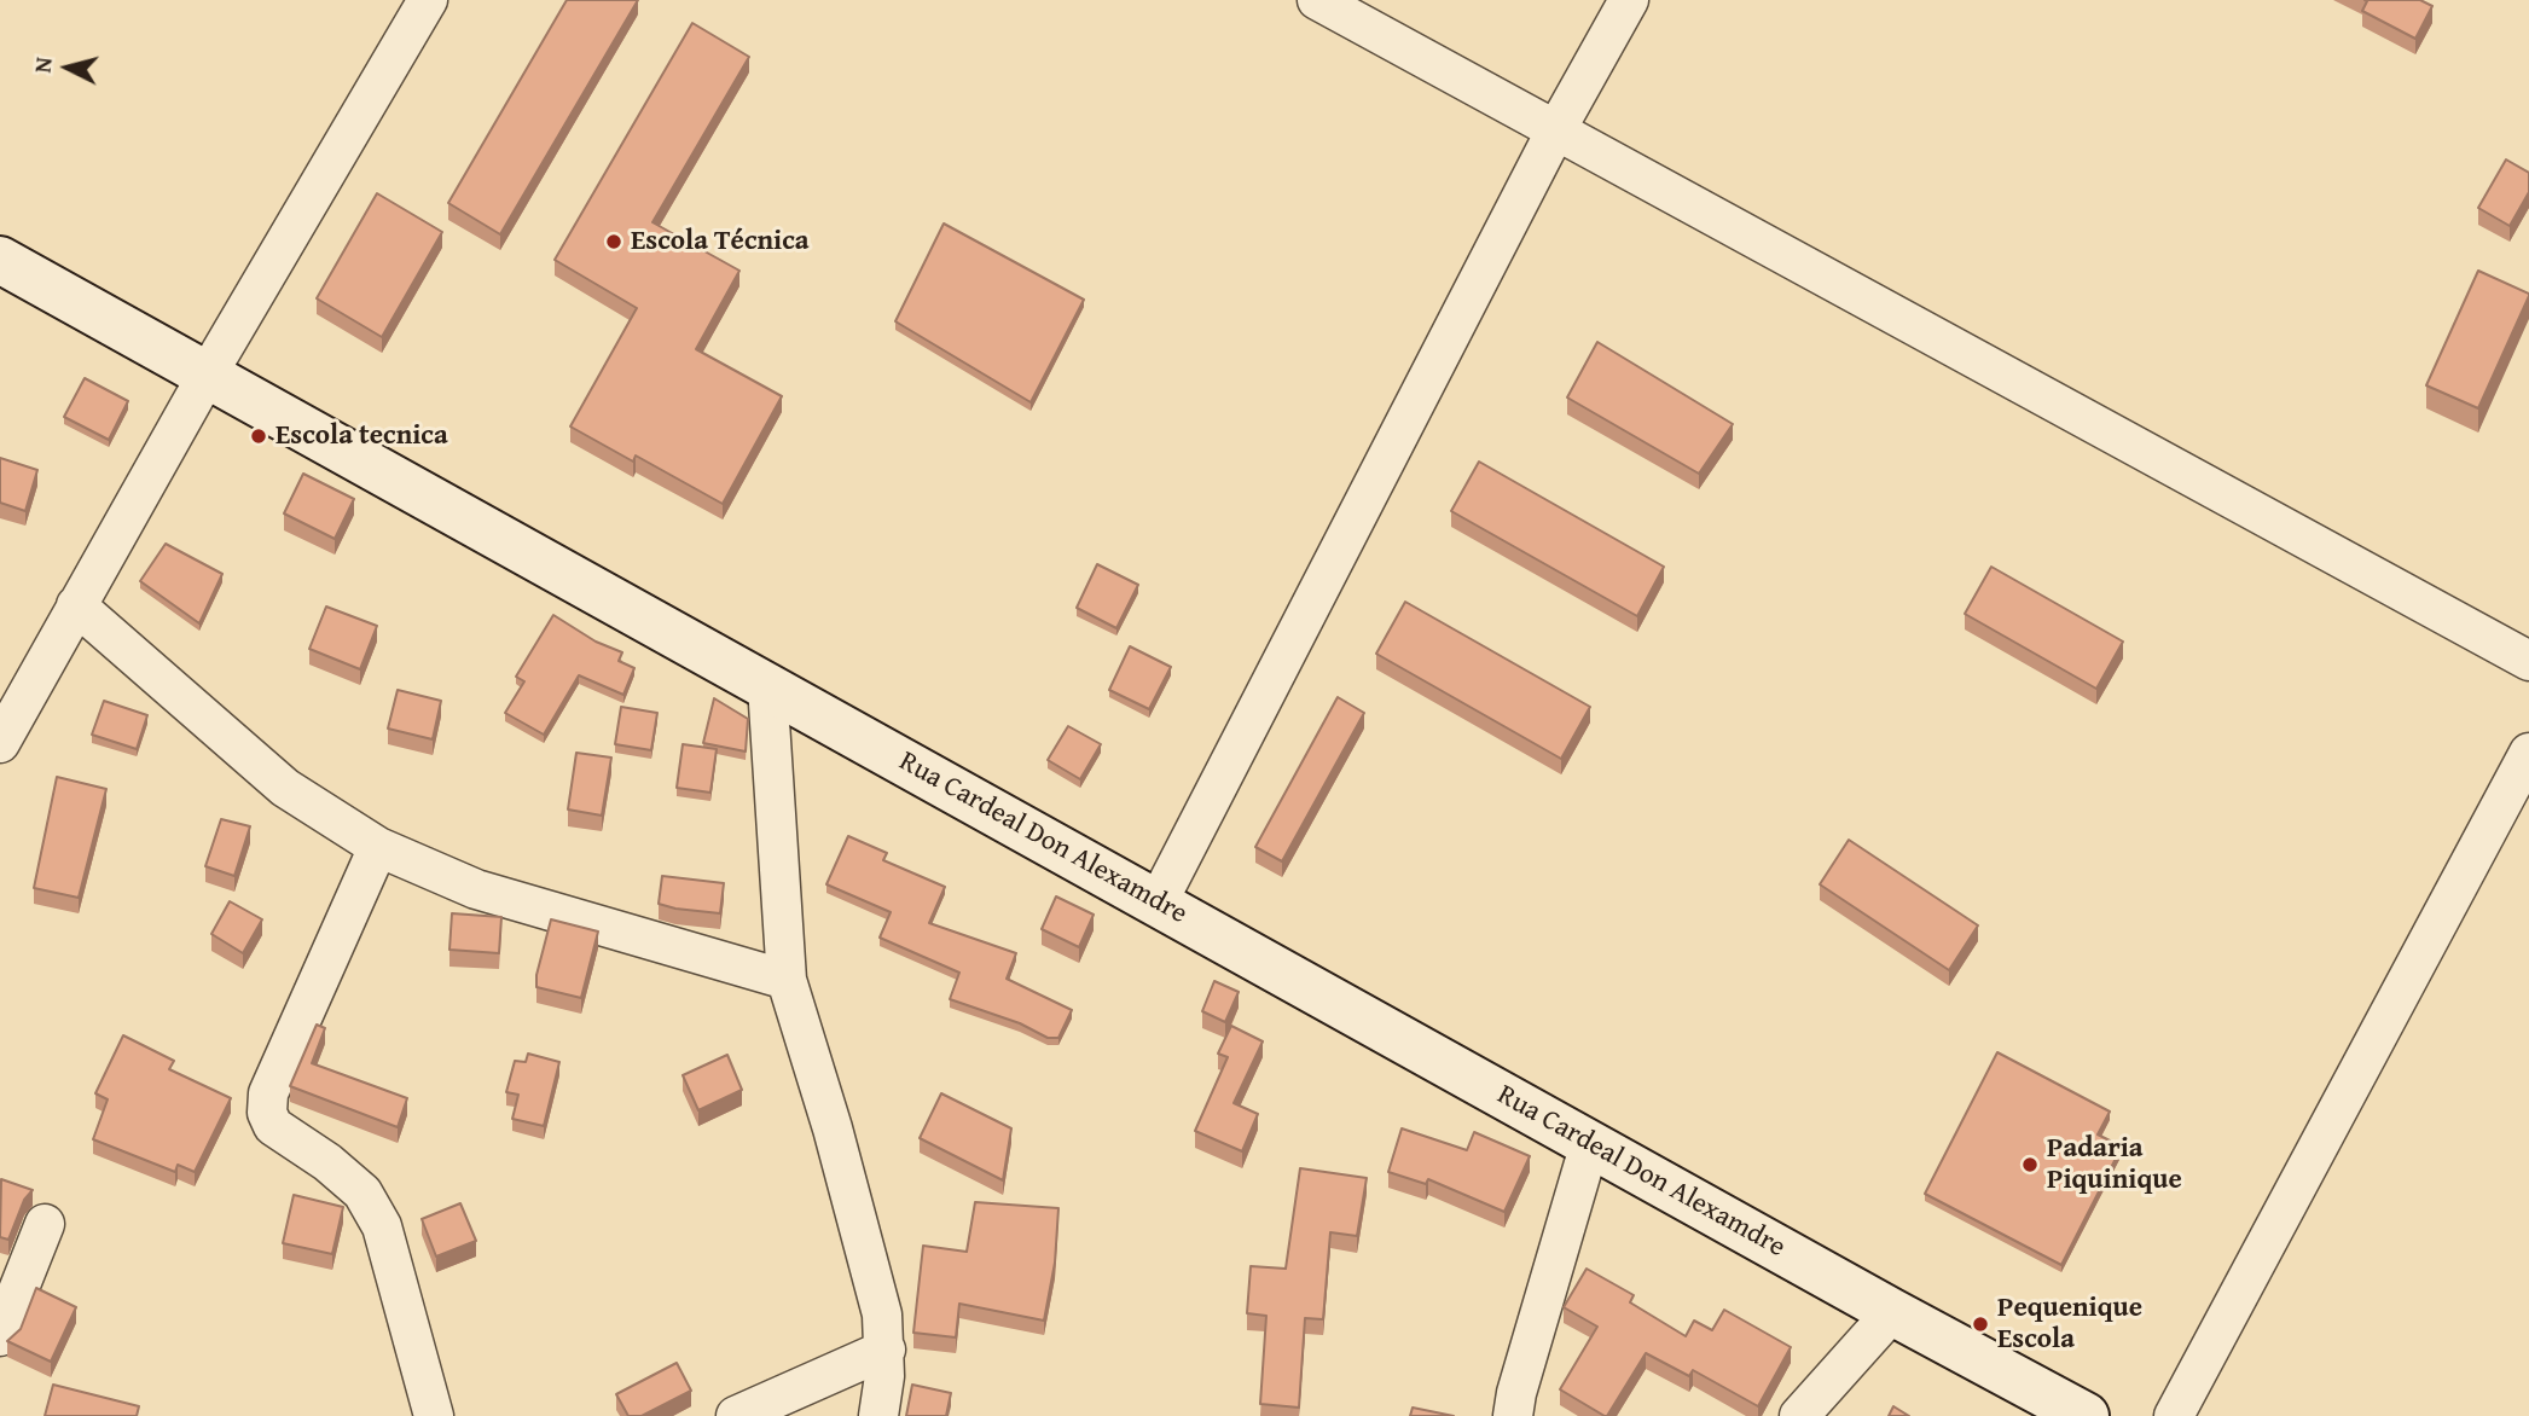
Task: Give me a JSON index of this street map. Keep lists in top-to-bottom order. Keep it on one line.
{"streets":{"main road":["Rua Cardeal Don Alexamdre"]},"places":["Escola Técnica","Escola tecnica","Padaria Piquinique","Pequenique Escola"],"north":"left"}
